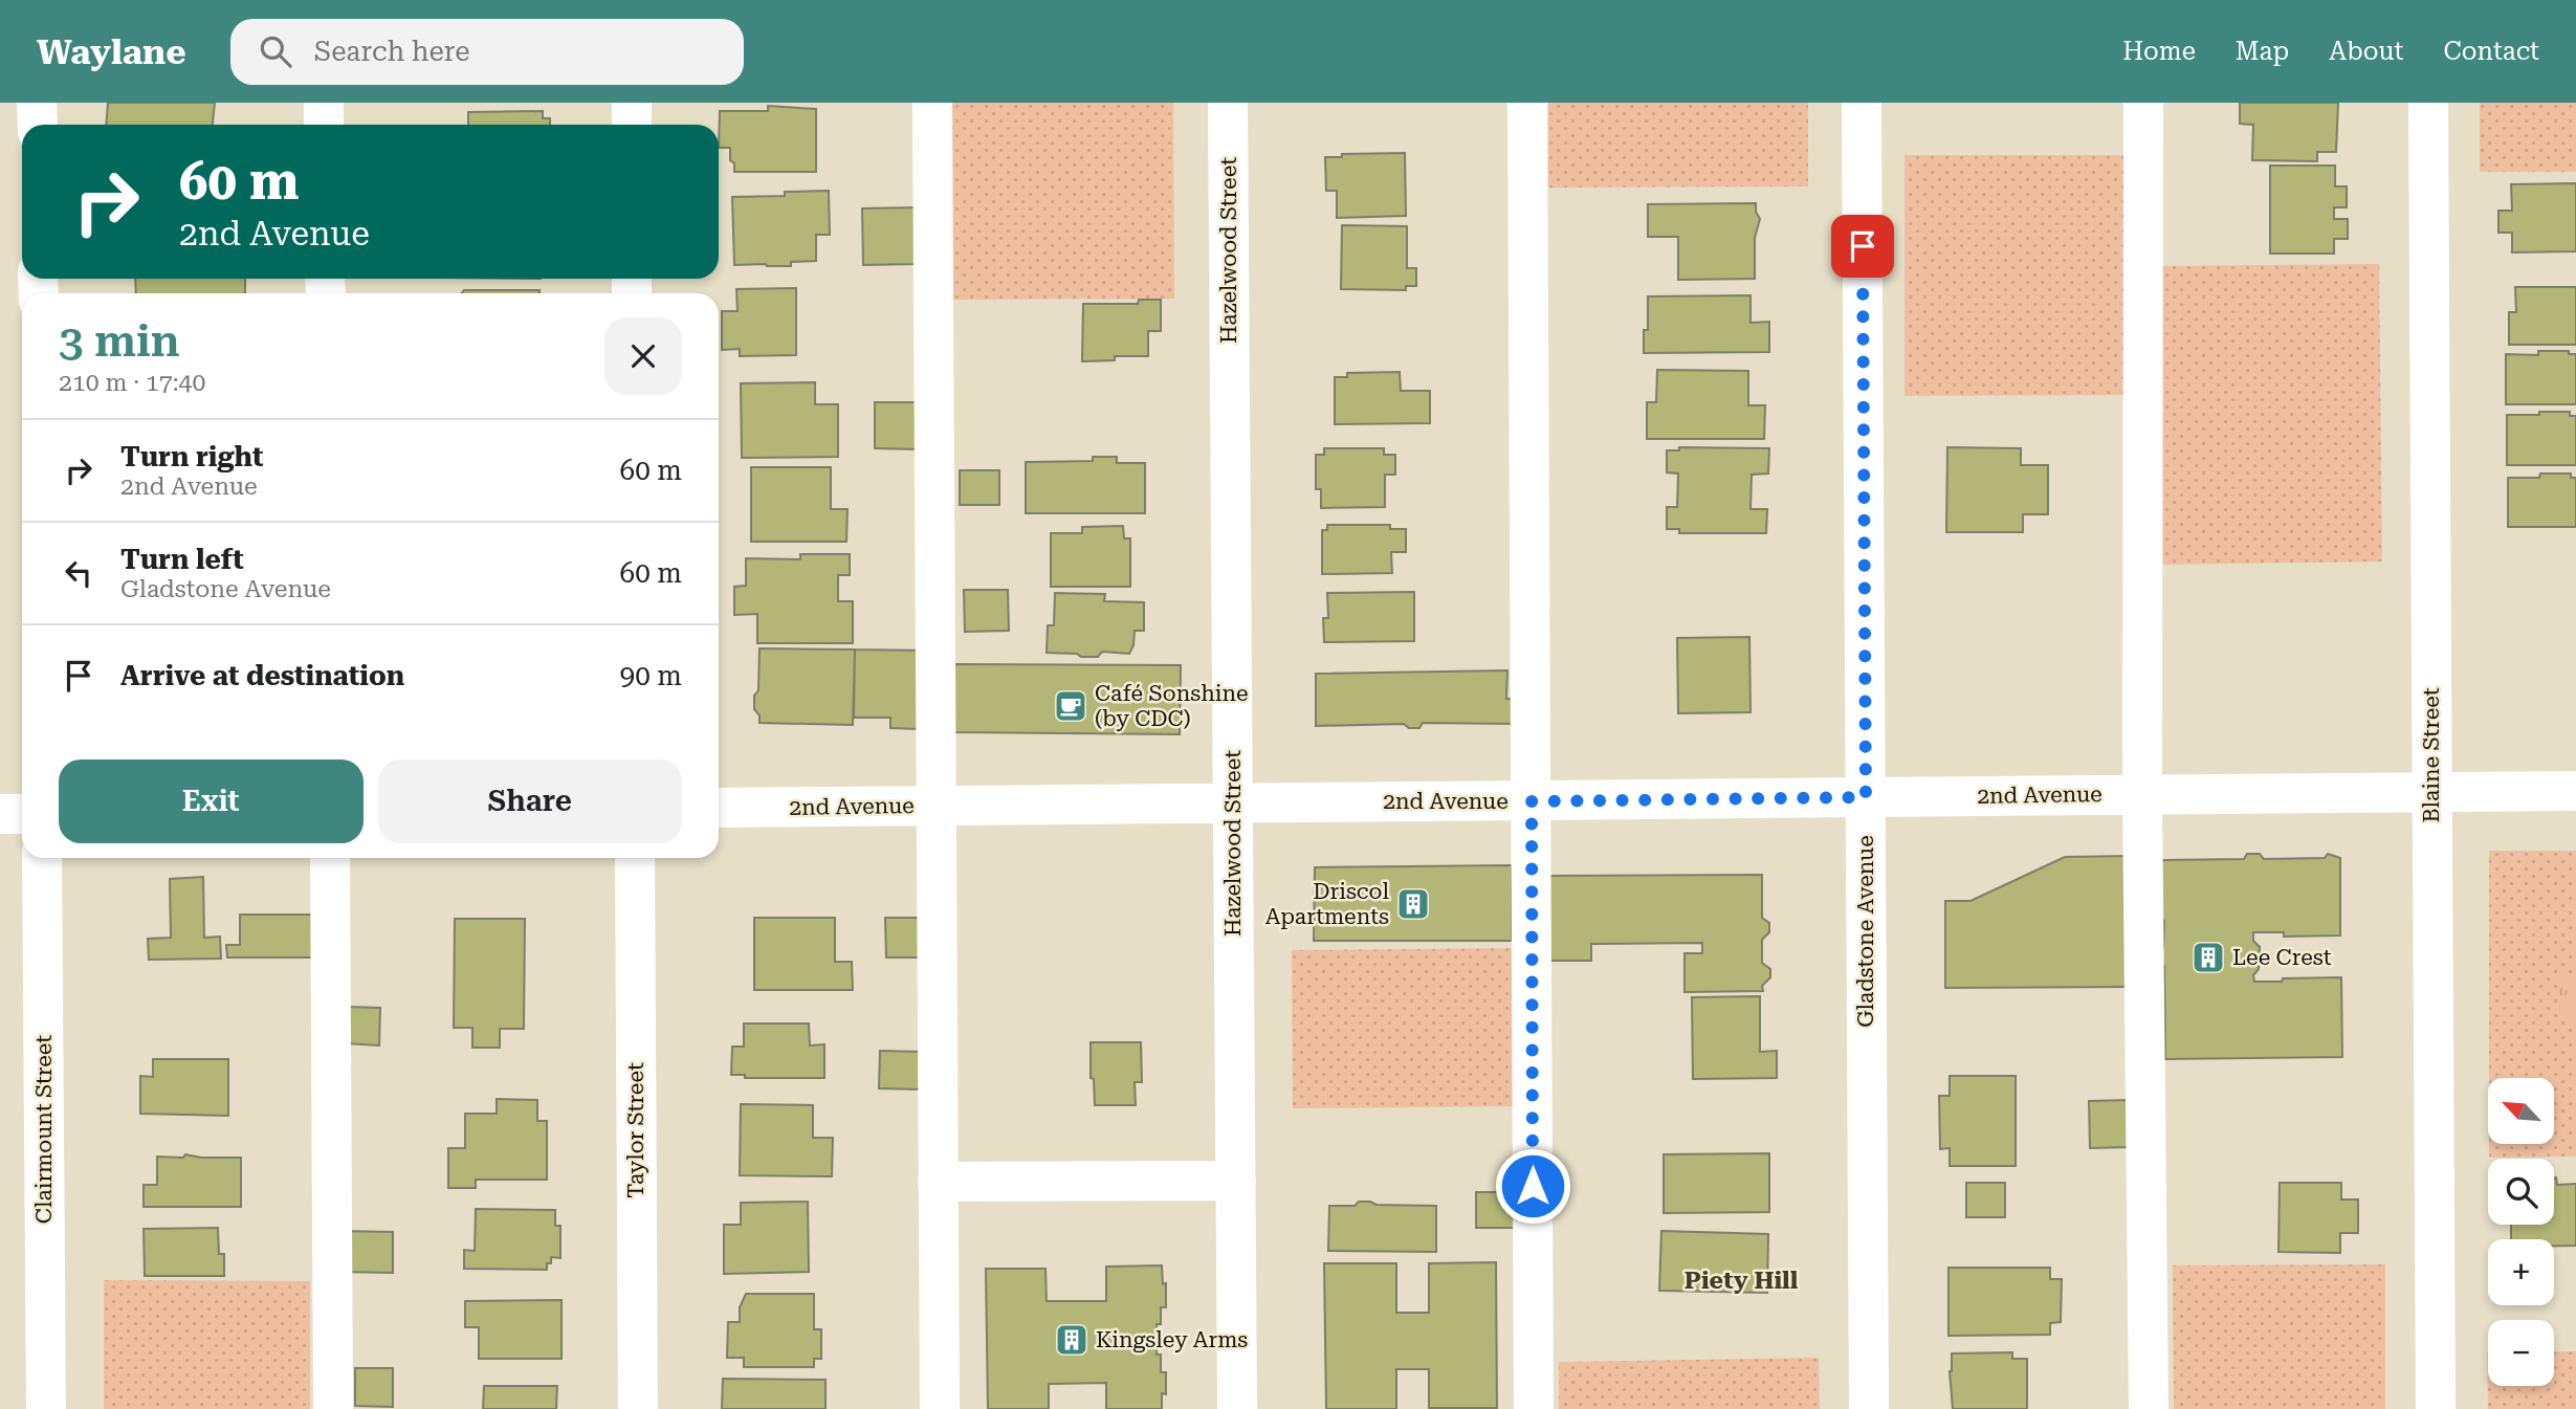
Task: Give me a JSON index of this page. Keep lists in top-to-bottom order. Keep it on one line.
{"streets":{"street":["Hazelwood Street","Blaine Street","2nd Avenue","Gladstone Avenue","Clairmount Street","Taylor Street"]},"crossings":[["Hazelwood Street","2nd Avenue"],["Blaine Street","2nd Avenue"],["2nd Avenue","Gladstone Avenue"]],"districts":["Piety Hill"],"places":{"cafe":["Café Sonshine (by CDC)"],"building":["Driscol Apartments","Lee Crest","Kingsley Arms"]},"north":"top left","page":{"header":"Waylane","search":"Search here","nav":["Home","Map","About","Contact"],"turn":["60 m","2nd Avenue"],"heading":["3 min","210 m · 17:40"],"list":[{"name":"Turn right","note":"2nd Avenue","value":"60 m"},{"name":"Turn left","note":"Gladstone Avenue","value":"60 m"},{"name":"Arrive at destination","value":"90 m"}],"buttons":["Exit","Share"],"map_buttons":["+","−"]}}
